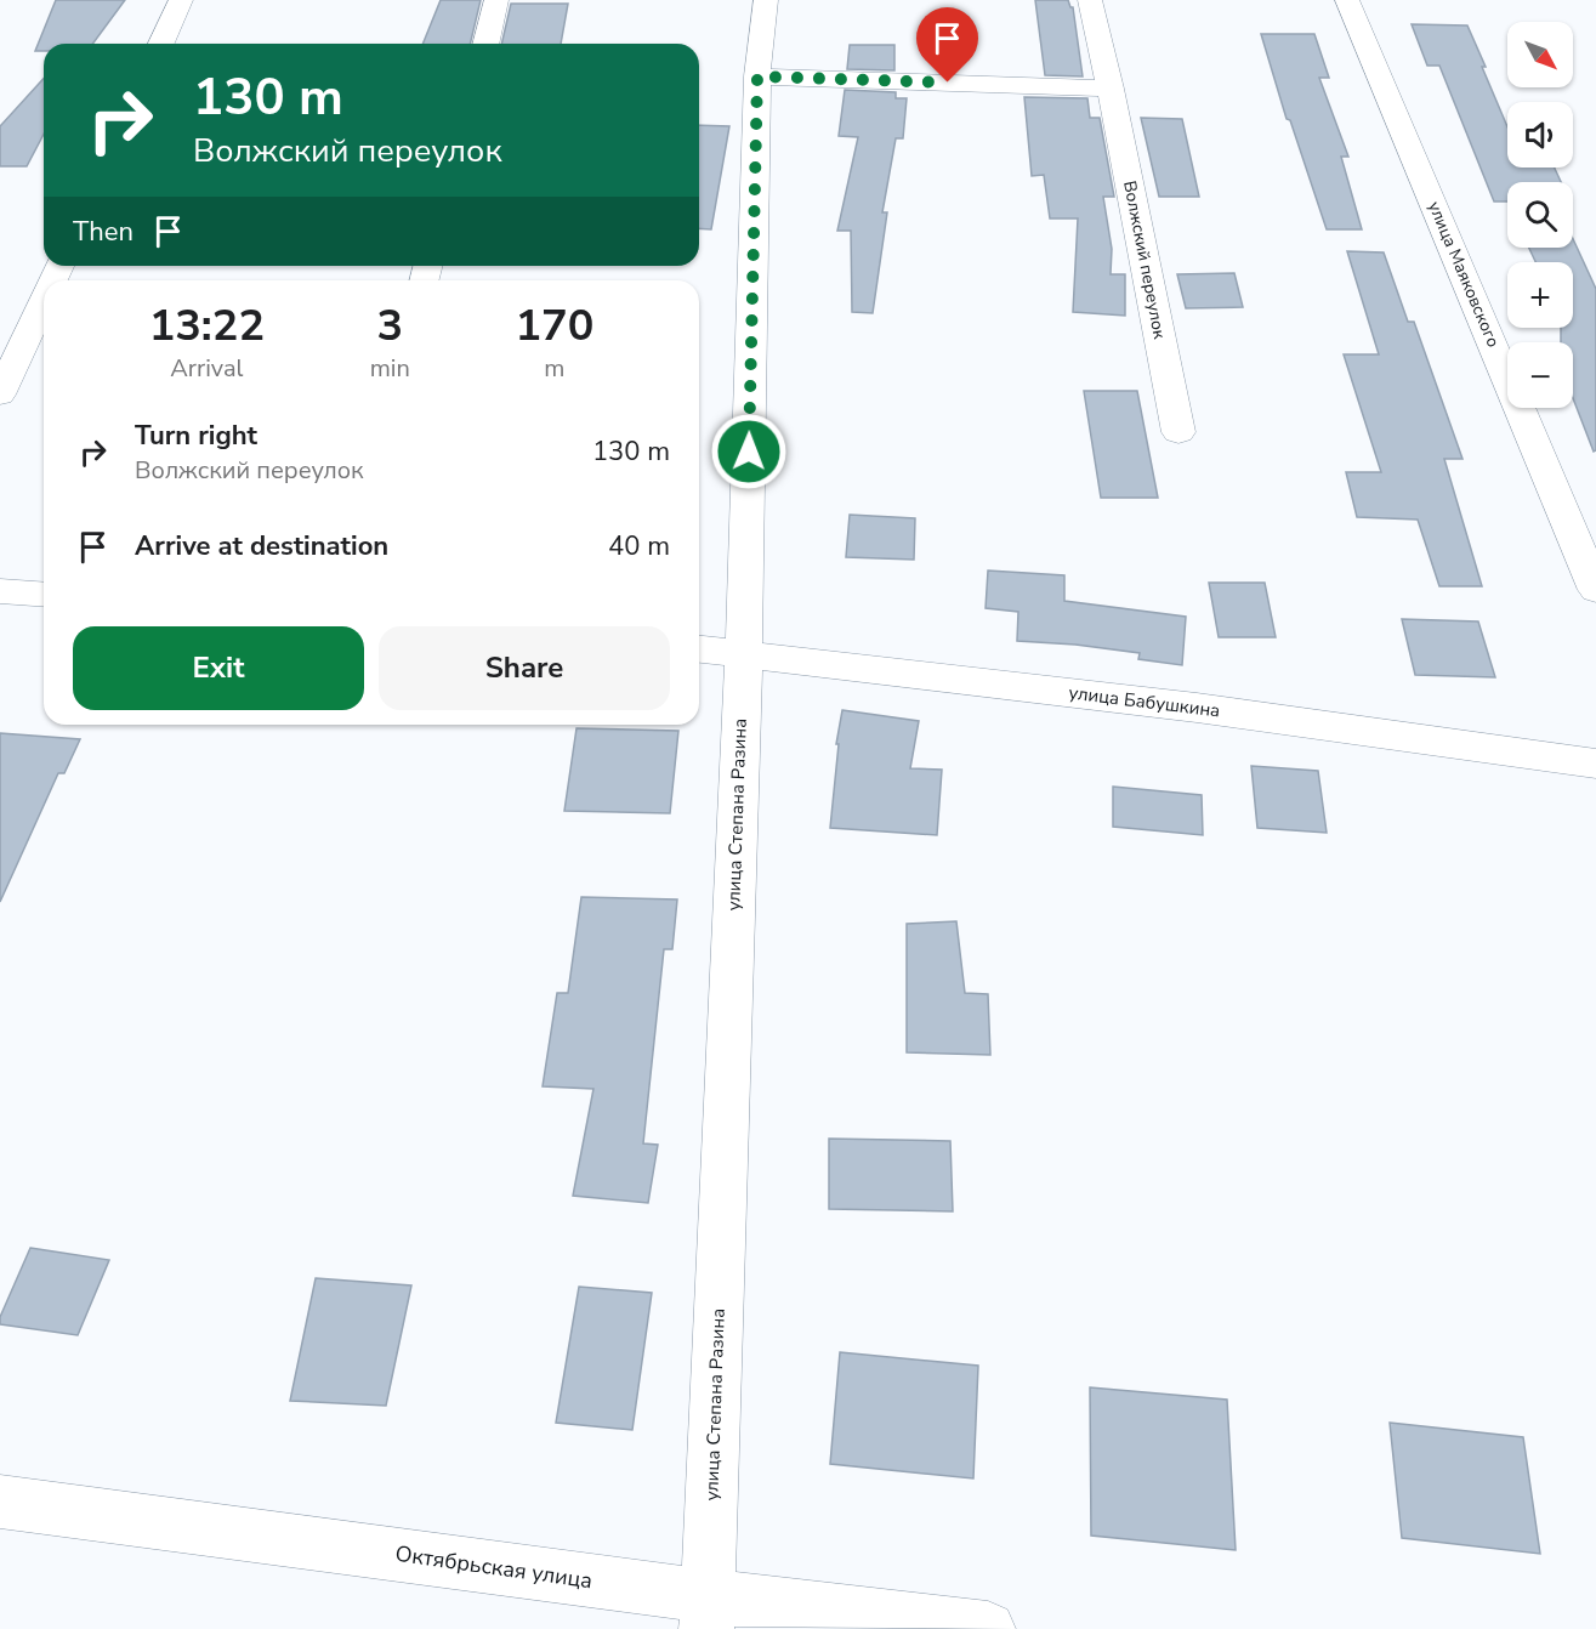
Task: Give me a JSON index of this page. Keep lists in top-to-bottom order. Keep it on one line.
{"streets":{"street":["Волжский переулок","улица Маяковского","улица Бабушкина","улица Степана Разина","Октябрьская улица"]},"crossings":[["улица Бабушкина","улица Степана Разина"],["улица Степана Разина","Октябрьская улица"]],"north":"bottom right","page":{"map_buttons":["+","−"],"turn":["130 m","Волжский переулок"],"then":"Then","eta":["13:22","Arrival","3","min","170","m"],"list":[{"name":"Turn right","note":"Волжский переулок","value":"130 m"},{"name":"Arrive at destination","value":"40 m"}],"buttons":["Exit","Share"]}}
